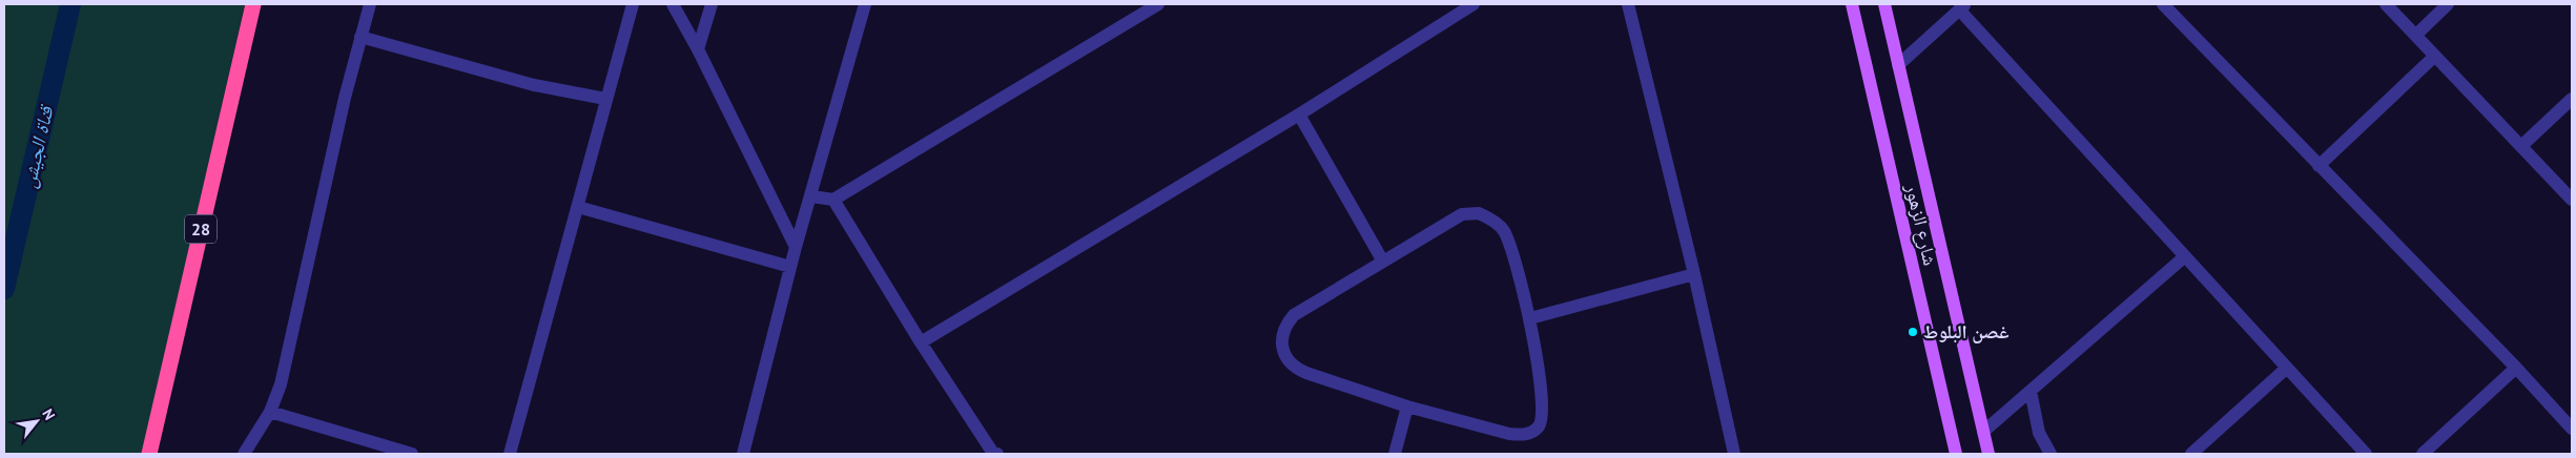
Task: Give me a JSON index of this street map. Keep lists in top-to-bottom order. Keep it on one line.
{"streets":{"highway":["28"],"main road":["شارع الزهور"]},"water":["قناة الجيش"],"places":["غصن البلوط"],"north":"top right"}
